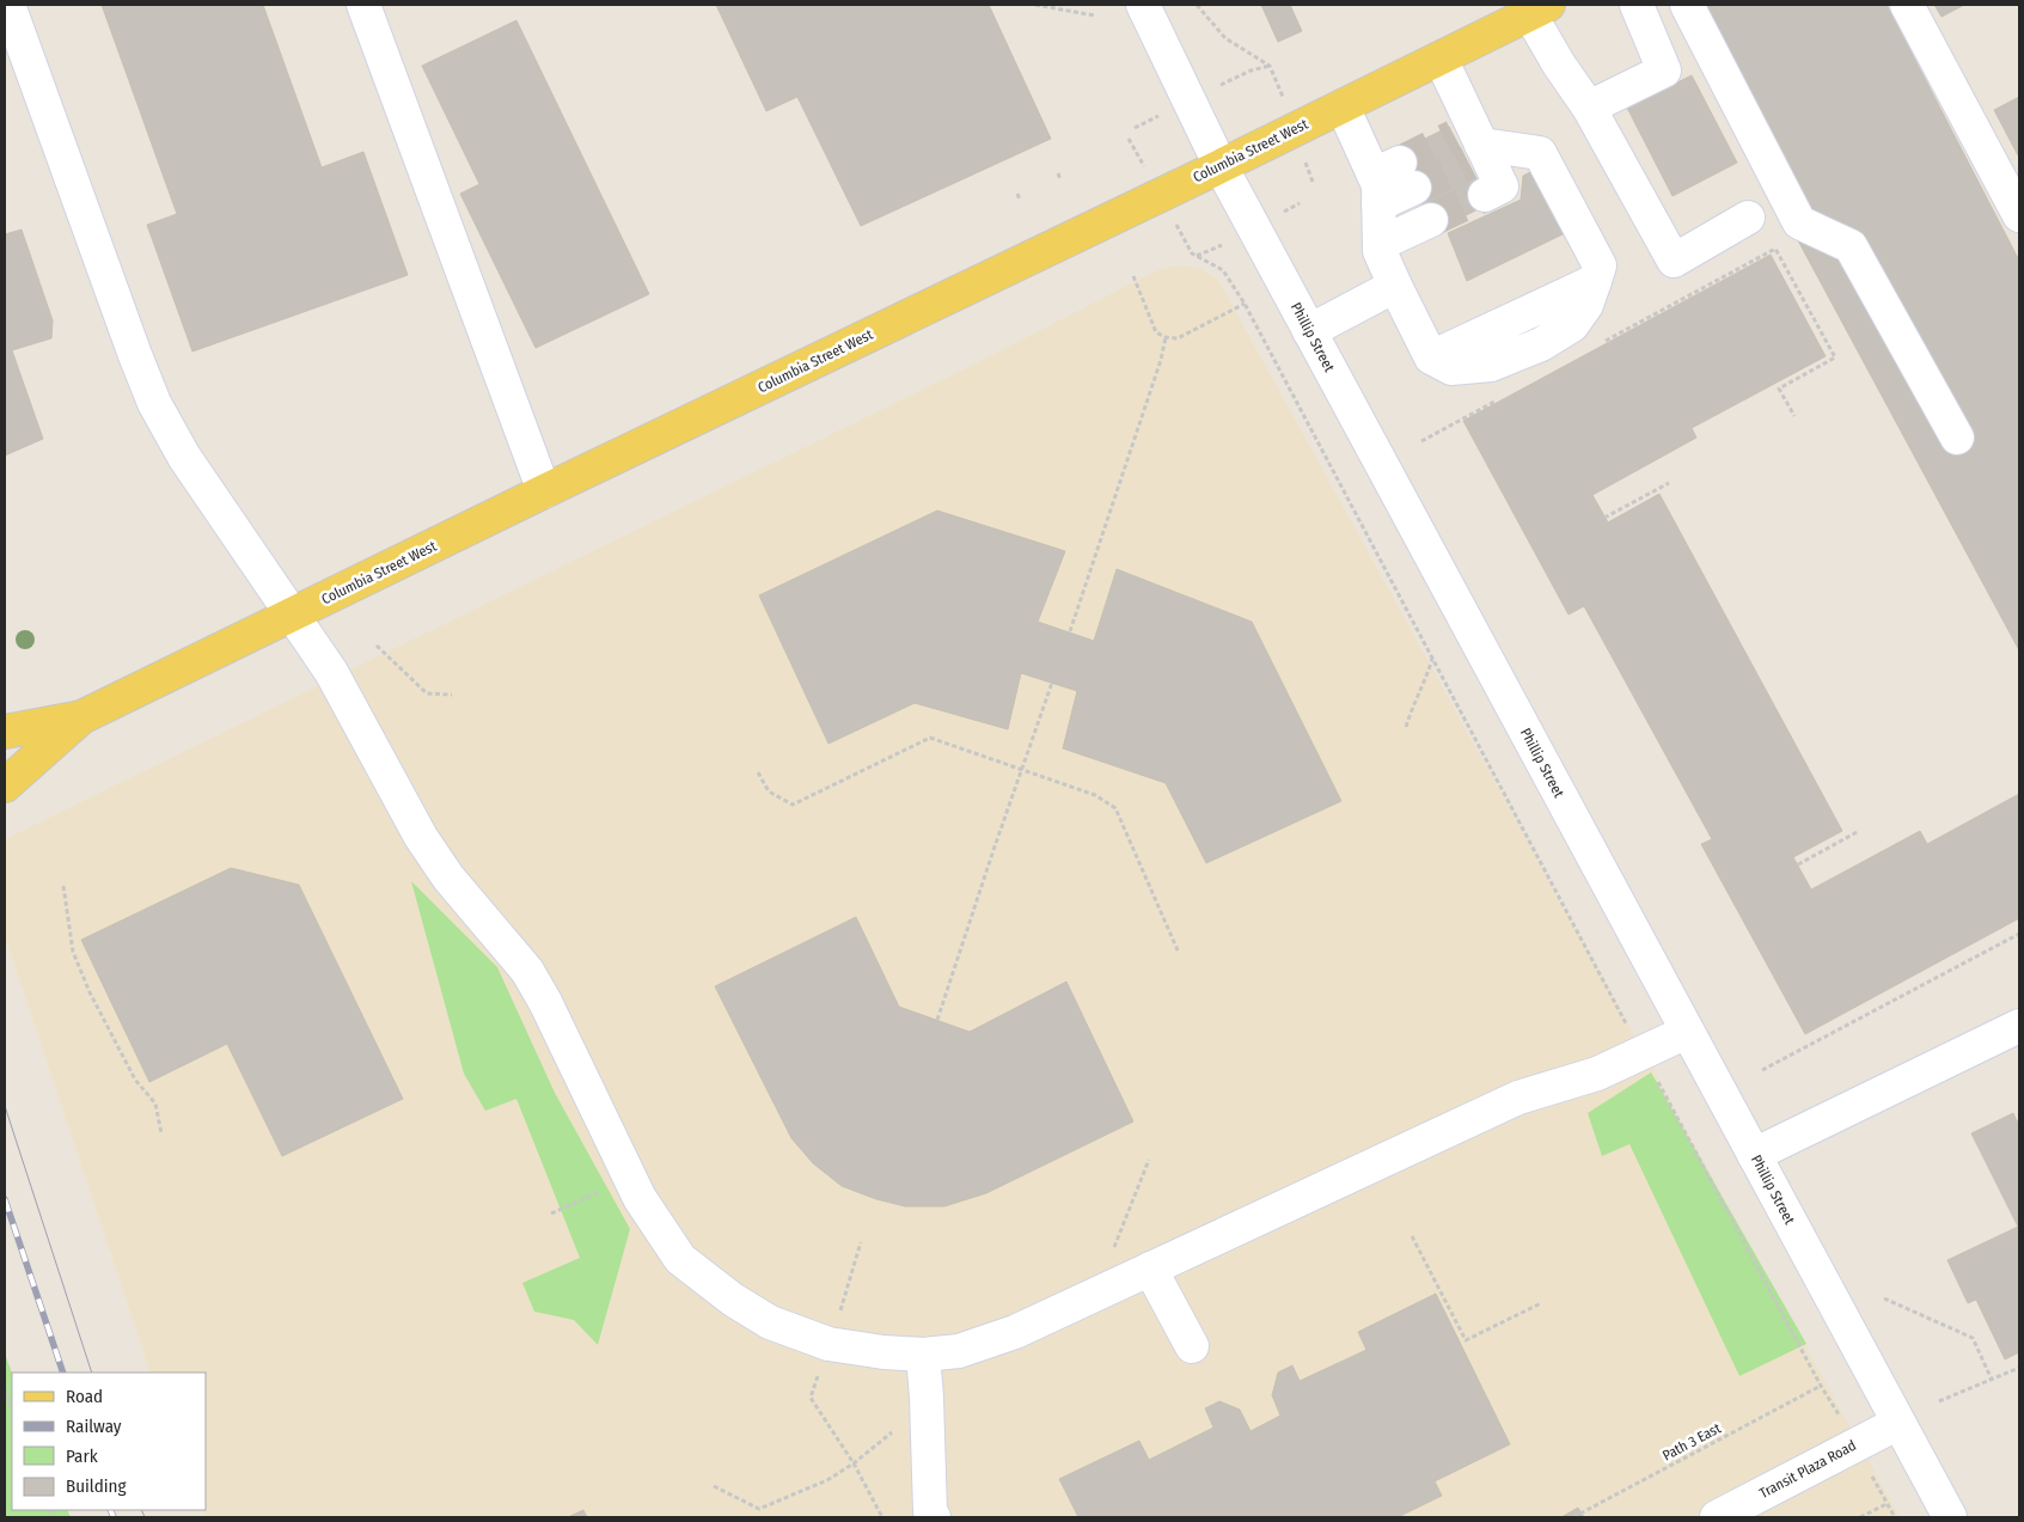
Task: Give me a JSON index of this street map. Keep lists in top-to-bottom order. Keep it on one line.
{"streets":{"main road":["Columbia Street West"],"street":["Phillip Street","Transit Plaza Road"],"path":["Path 3 East"]},"crossings":[["Columbia Street West","Phillip Street"],["Phillip Street","Transit Plaza Road"]],"legend":["Road","Railway","Park","Building"]}
